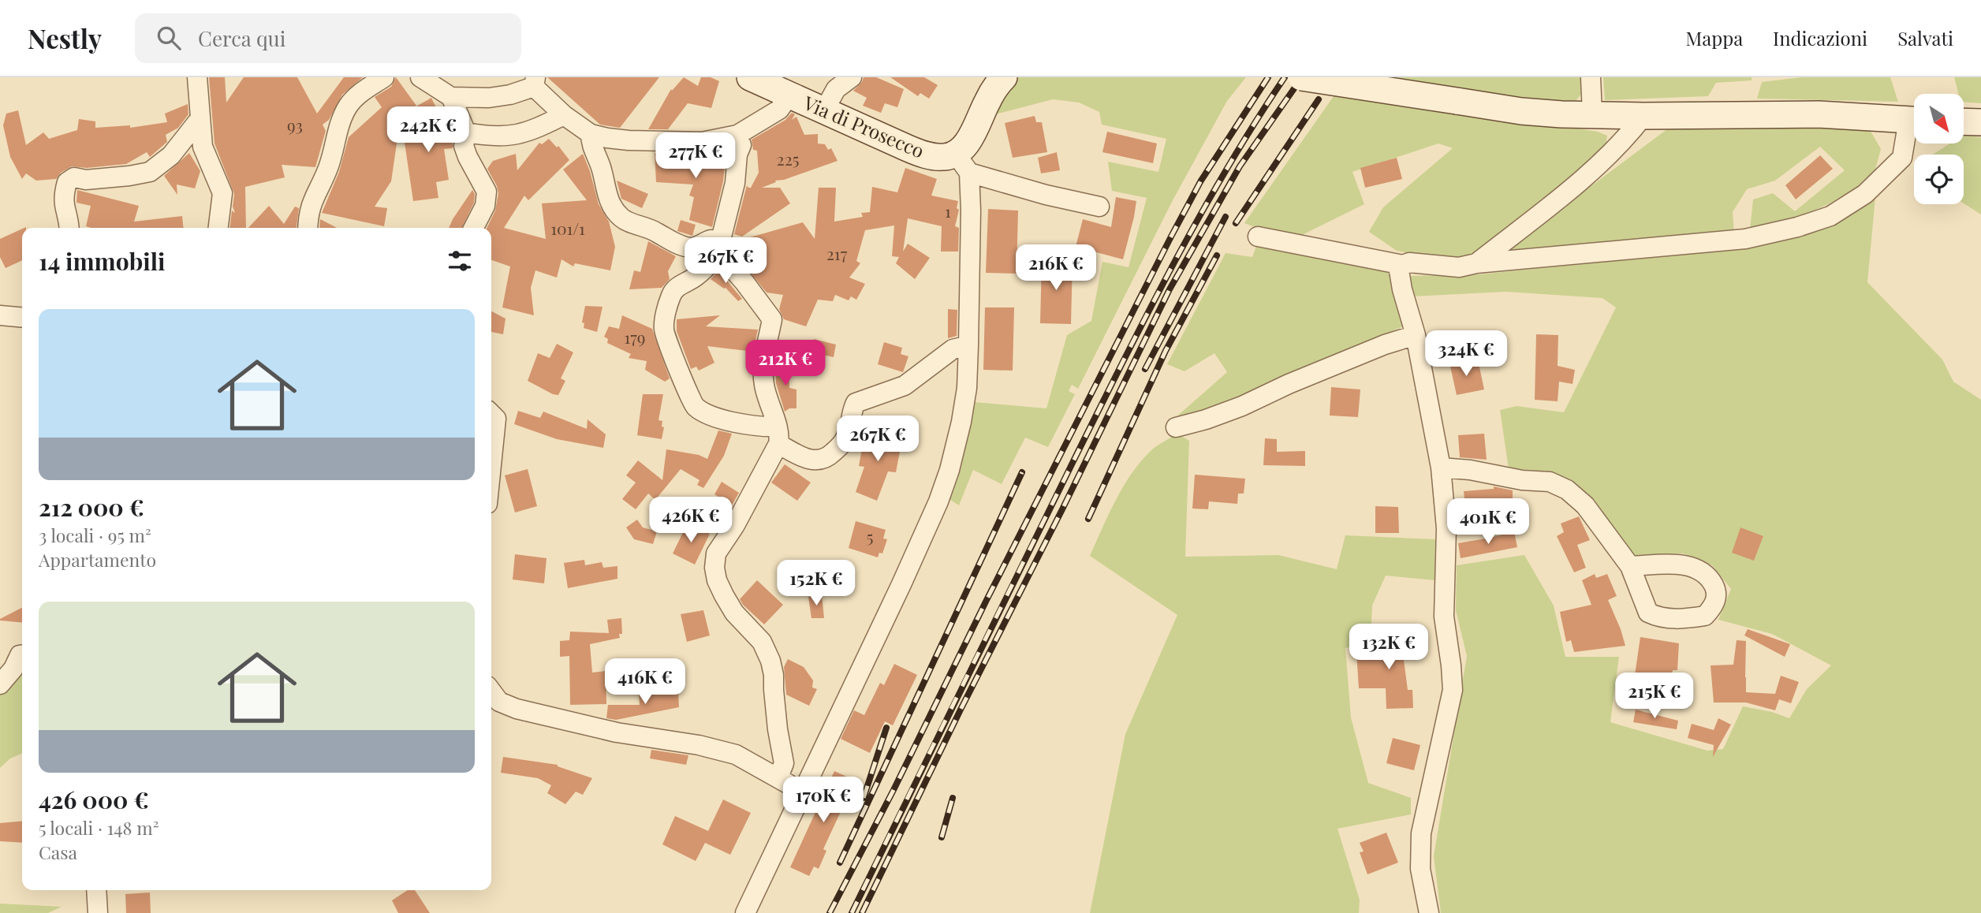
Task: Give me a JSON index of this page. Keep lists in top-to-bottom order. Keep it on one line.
{"streets":{"main road":["Via di Prosecco"]},"house_numbers":["93","225","1","101/1","217","179","5"],"north":"bottom right","page":{"header":"Nestly","search":"Cerca qui","nav":["Mappa","Indicazioni","Salvati"],"price":["242K €","277K €","267K €","216K €","324K €","212K €","267K €","426K €","401K €","152K €","132K €","416K €","215K €","170K €"],"heading":"14 immobili","list":[{"name":"212 000 €","note":"3 locali · 95 m² · Appartamento"},{"name":"426 000 €","note":"5 locali · 148 m² · Casa"}]}}
